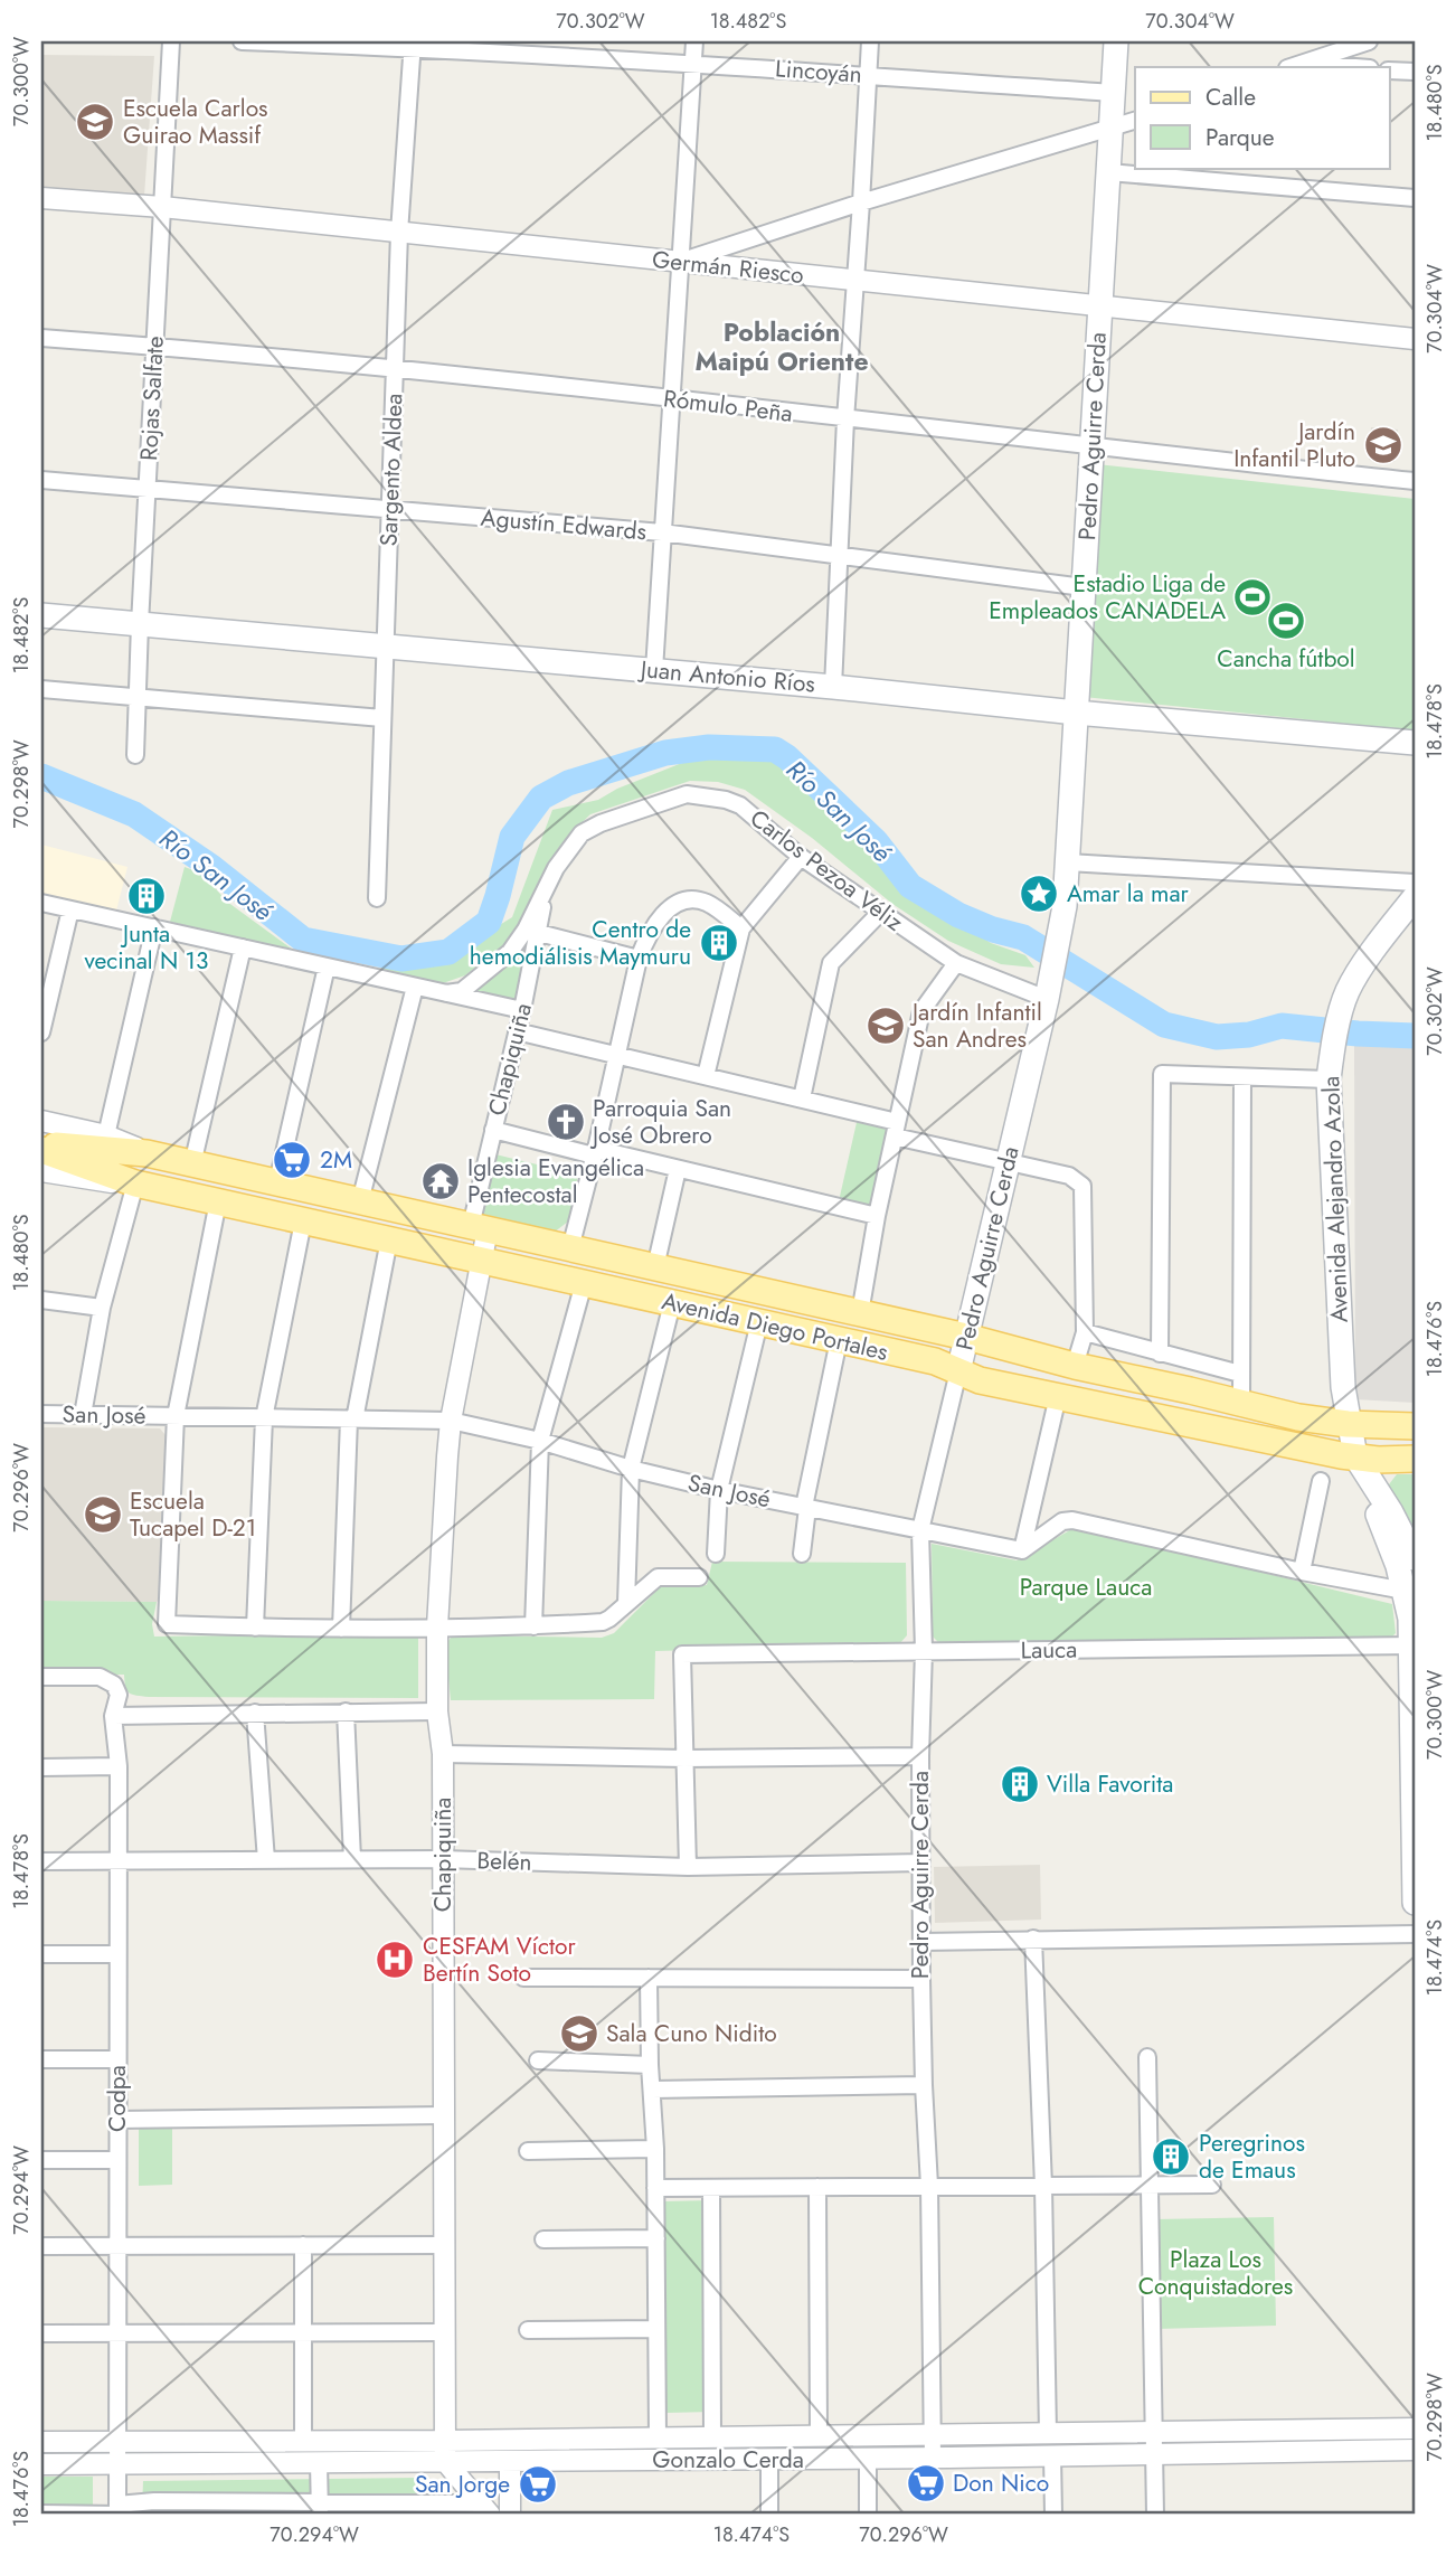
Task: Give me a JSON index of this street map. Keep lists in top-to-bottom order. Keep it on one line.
{"streets":{"main road":["Pedro Aguirre Cerda","Juan Antonio Ríos","Avenida Alejandro Azola","Avenida Diego Portales"],"street":["Lincoyán","Germán Riesco","Rojas Salfate","Rómulo Peña","Sargento Aldea","Agustín Edwards","Carlos Pezoa Véliz","Chapiquiña","San José","Lauca","Belén","Codpa","Gonzalo Cerda"]},"crossings":[["Lincoyán","Pedro Aguirre Cerda"],["Lincoyán","Sargento Aldea"],["Germán Riesco","Rojas Salfate"],["Germán Riesco","Pedro Aguirre Cerda"],["Germán Riesco","Sargento Aldea"],["Rojas Salfate","Rómulo Peña"],["Rojas Salfate","Agustín Edwards"],["Rojas Salfate","Juan Antonio Ríos"],["Rómulo Peña","Pedro Aguirre Cerda"],["Rómulo Peña","Sargento Aldea"],["Pedro Aguirre Cerda","Agustín Edwards"],["Pedro Aguirre Cerda","Juan Antonio Ríos"],["Pedro Aguirre Cerda","Carlos Pezoa Véliz"],["Pedro Aguirre Cerda","Avenida Diego Portales"],["Pedro Aguirre Cerda","San José"],["Pedro Aguirre Cerda","Lauca"],["Pedro Aguirre Cerda","Belén"],["Pedro Aguirre Cerda","Gonzalo Cerda"],["Sargento Aldea","Agustín Edwards"],["Sargento Aldea","Juan Antonio Ríos"],["Carlos Pezoa Véliz","Chapiquiña"],["Chapiquiña","Avenida Diego Portales"],["Chapiquiña","San José"],["Chapiquiña","Belén"],["Chapiquiña","Gonzalo Cerda"],["Avenida Alejandro Azola","Avenida Diego Portales"],["Avenida Alejandro Azola","Lauca"],["Belén","Codpa"],["Codpa","Gonzalo Cerda"]],"districts":["Población Maipú Oriente"],"water":["Río San José"],"parks":["Parque Lauca","Plaza Los Conquistadores"],"places":{"school or university":["Escuela Carlos Guirao Massif","Jardín Infantil Pluto","Jardín Infantil San Andres","Escuela Tucapel D-21","Sala Cuno Nidito"],"sports":["Estadio Liga de Empleados CANADELA","Cancha fútbol"],"place":["Amar la mar"],"building":["Junta vecinal N 13","Centro de hemodiálisis Maymuru","Villa Favorita","Peregrinos de Emaus"],"church":["Parroquia San José Obrero"],"supermarket":["2M","Don Nico","San Jorge"],"temple":["Iglesia Evangélica Pentecostal"],"hospital":["CESFAM Víctor Bertín Soto"]},"legend":["Calle","Parque"],"coordinates":["70.302°W","18.482°S","70.304°W","70.300°W","18.480°S","18.478°S","70.298°W","18.476°S","70.296°W","18.474°S","70.294°W"]}
